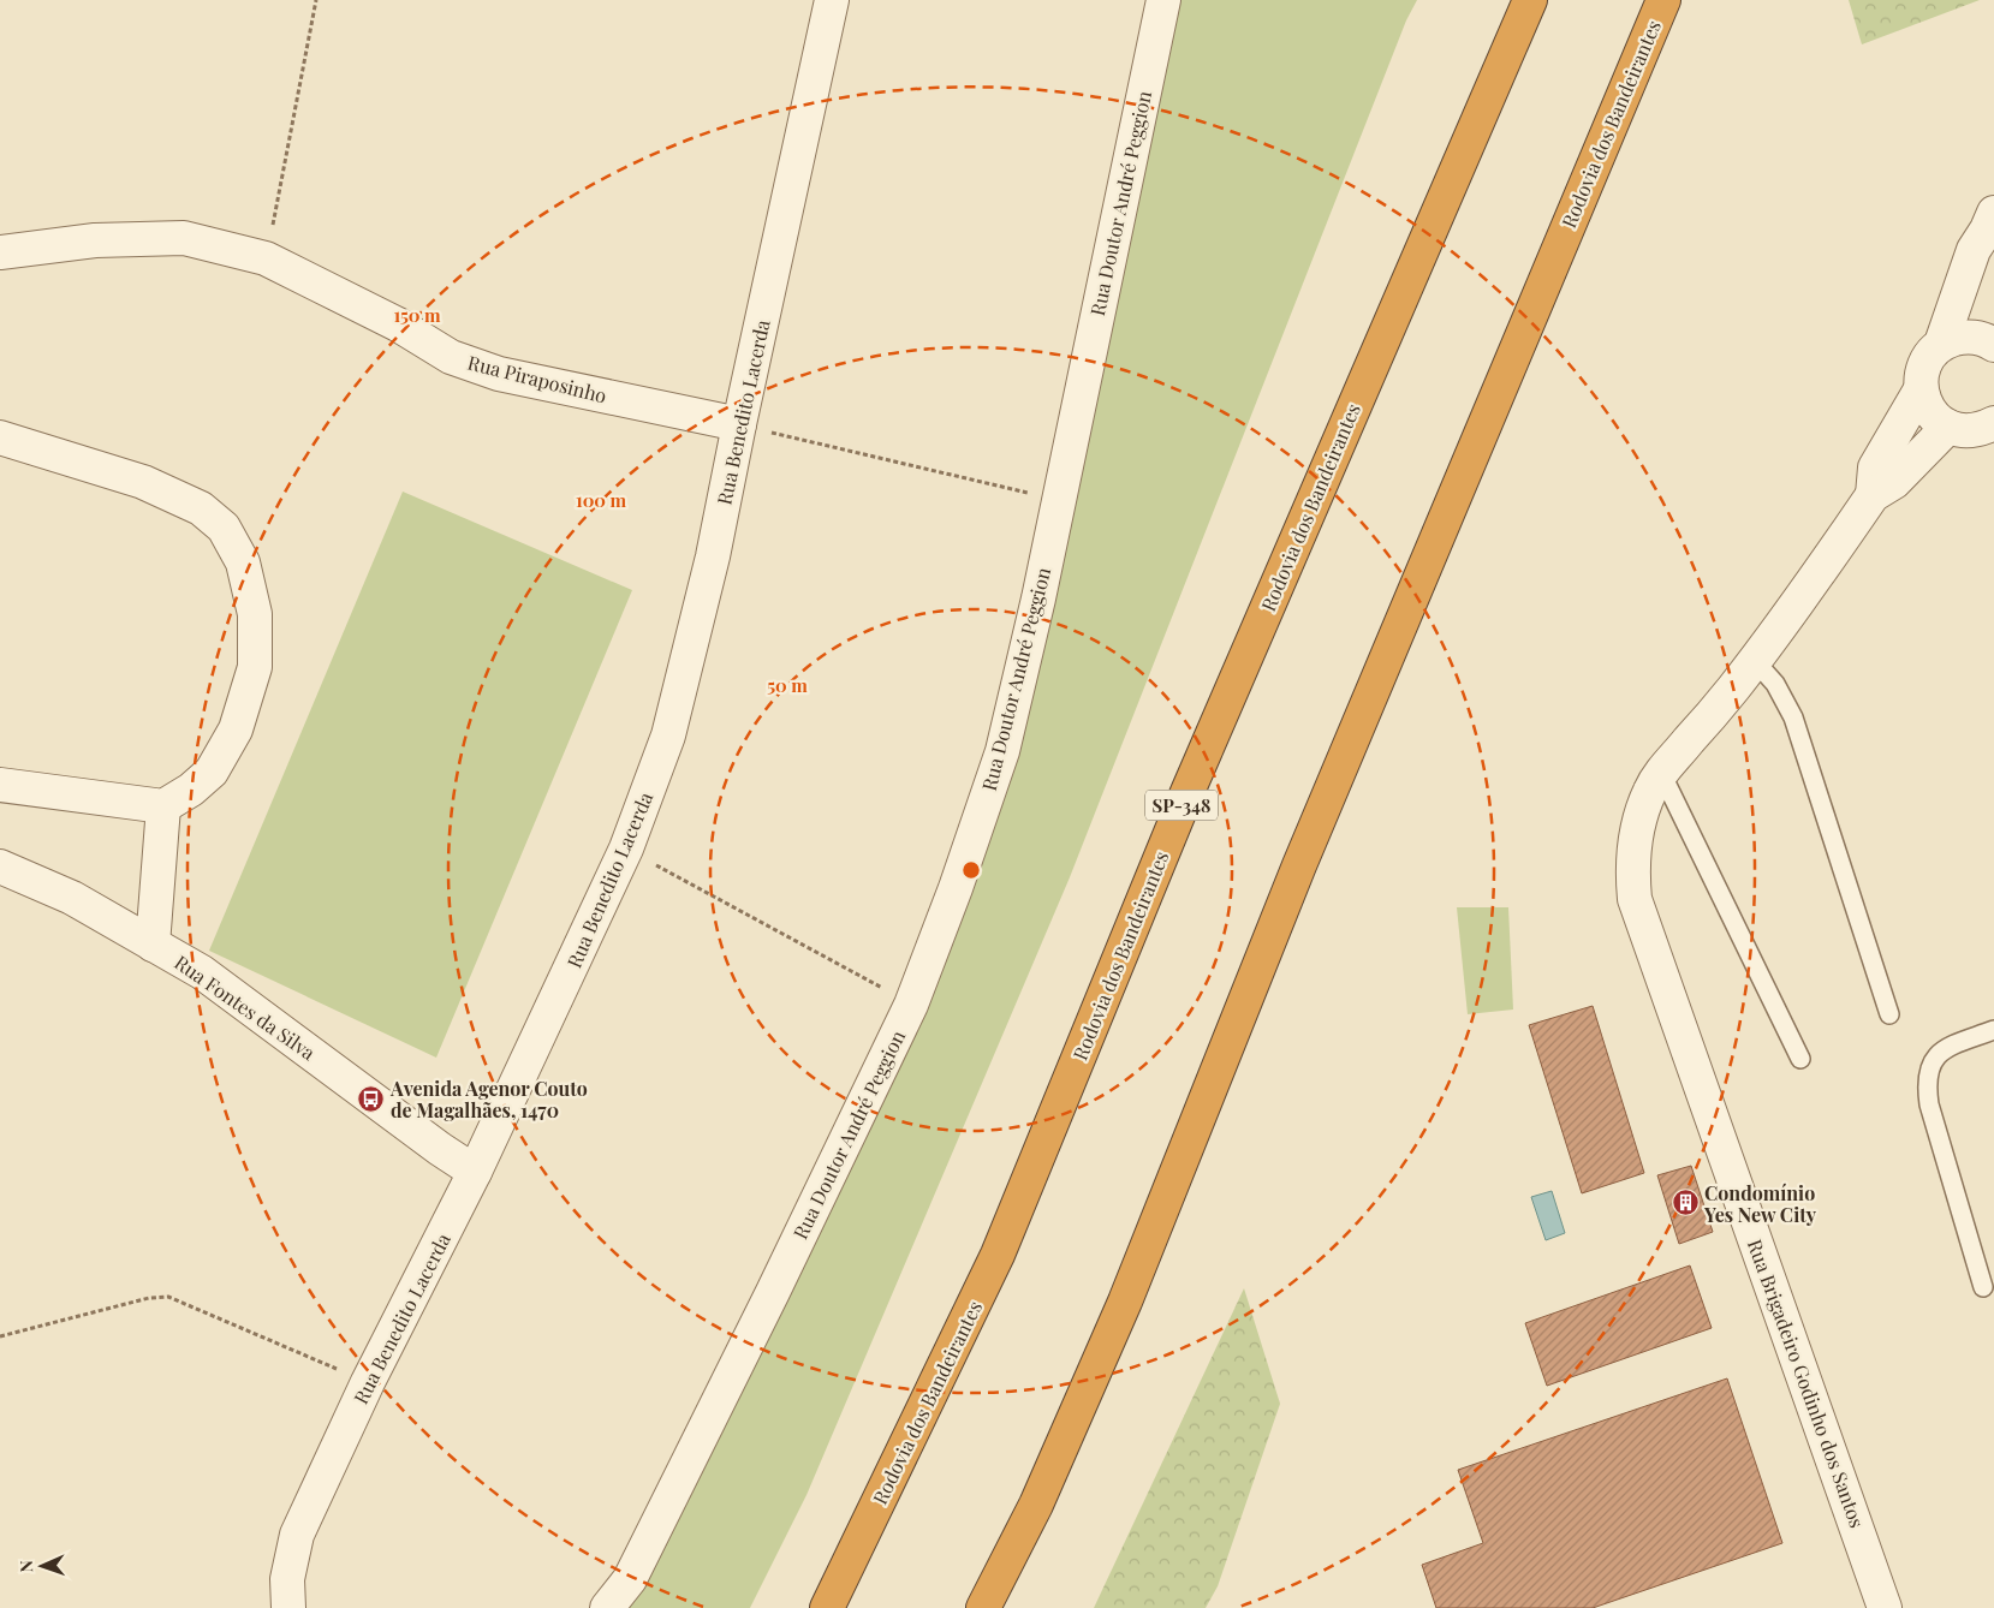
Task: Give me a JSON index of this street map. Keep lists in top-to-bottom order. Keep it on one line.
{"streets":{"highway":["Rodovia dos Bandeirantes","SP-348"],"street":["Rua Doutor André Peggion","Rua Piraposinho","Rua Benedito Lacerda","Rua Fontes da Silva","Rua Brigadeiro Godinho dos Santos"]},"crossings":[["Rua Piraposinho","Rua Benedito Lacerda"],["Rua Benedito Lacerda","Rua Fontes da Silva"]],"places":{"bus stop":["Avenida Agenor Couto de Magalhães, 1470"],"building":["Condomínio Yes New City"]},"north":"left","rings":["150 m","100 m","50 m"]}
